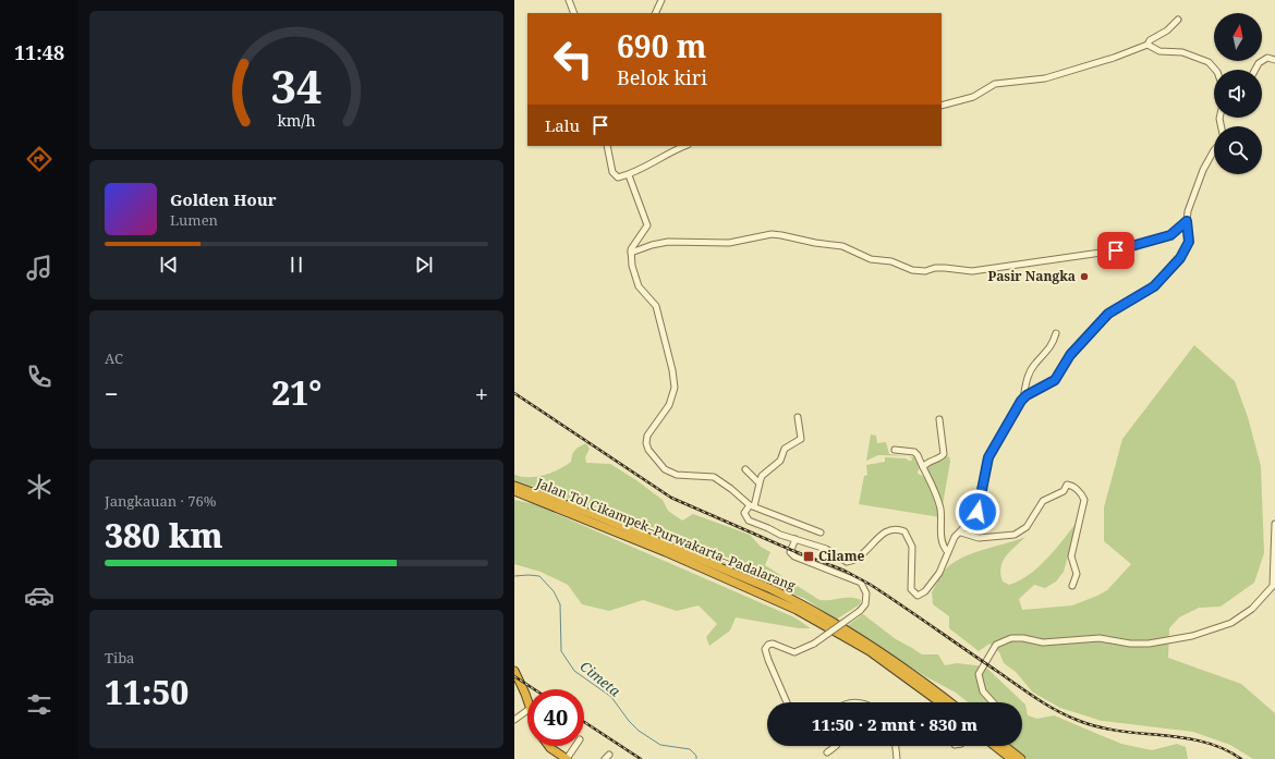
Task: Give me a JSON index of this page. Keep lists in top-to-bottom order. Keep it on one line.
{"streets":{"highway":["Jalan Tol Cikampek–Purwakarta–Padalarang"]},"water":["Cimeta"],"places":{"other":["Pasir Nangka"],"transit":["Cilame"]},"north":"top","page":{"tabs":"11:48","turn":["690 m","Belok kiri"],"then":"Lalu","song":["Golden Hour","Lumen"],"tile":["AC",["Jangkauan · 76%","380 km"],["Tiba","11:50"]],"heat":["−","21°","+"],"limit":"40","trip":"11:50 · 2 mnt · 830 m","gauge":["34","km/h"]}}
